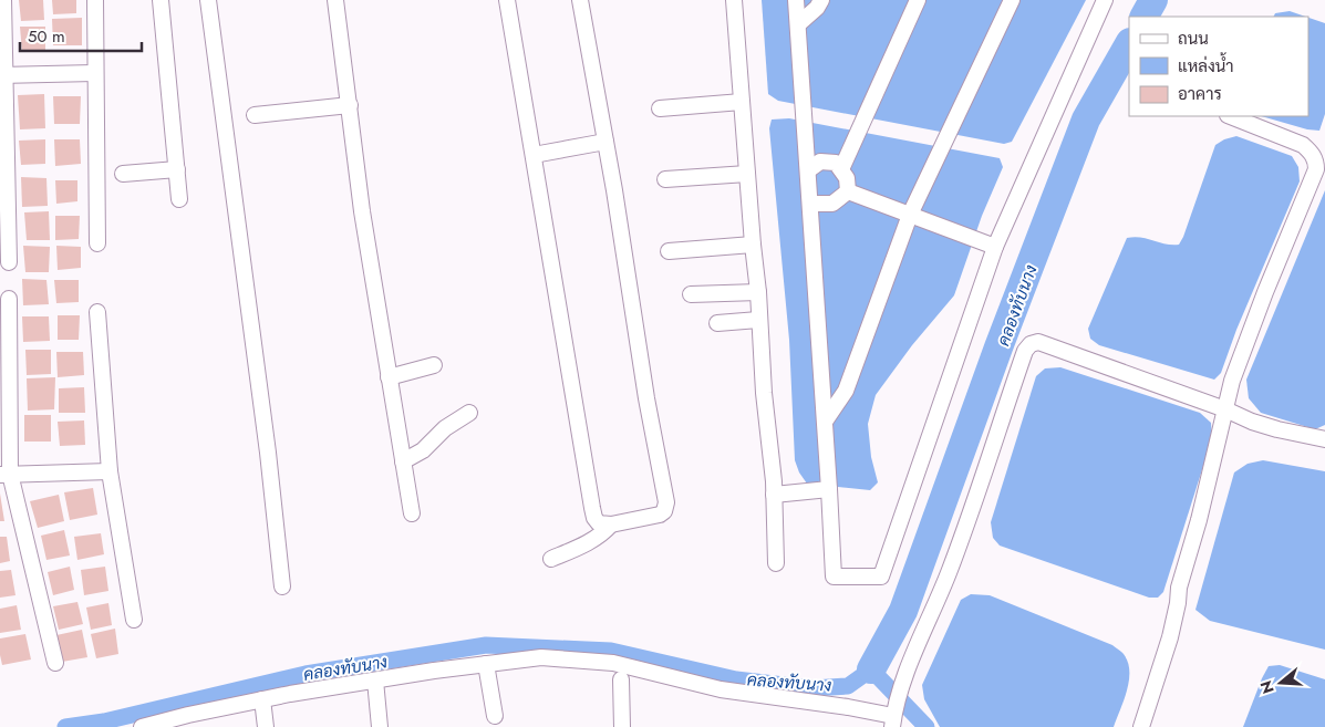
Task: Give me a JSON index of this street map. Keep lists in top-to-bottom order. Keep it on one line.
{"water":["คลองทับนาง"],"legend":["ถนน","แหล่งน้ำ","อาคาร"],"scale_bar":"50 m","north":"left"}
